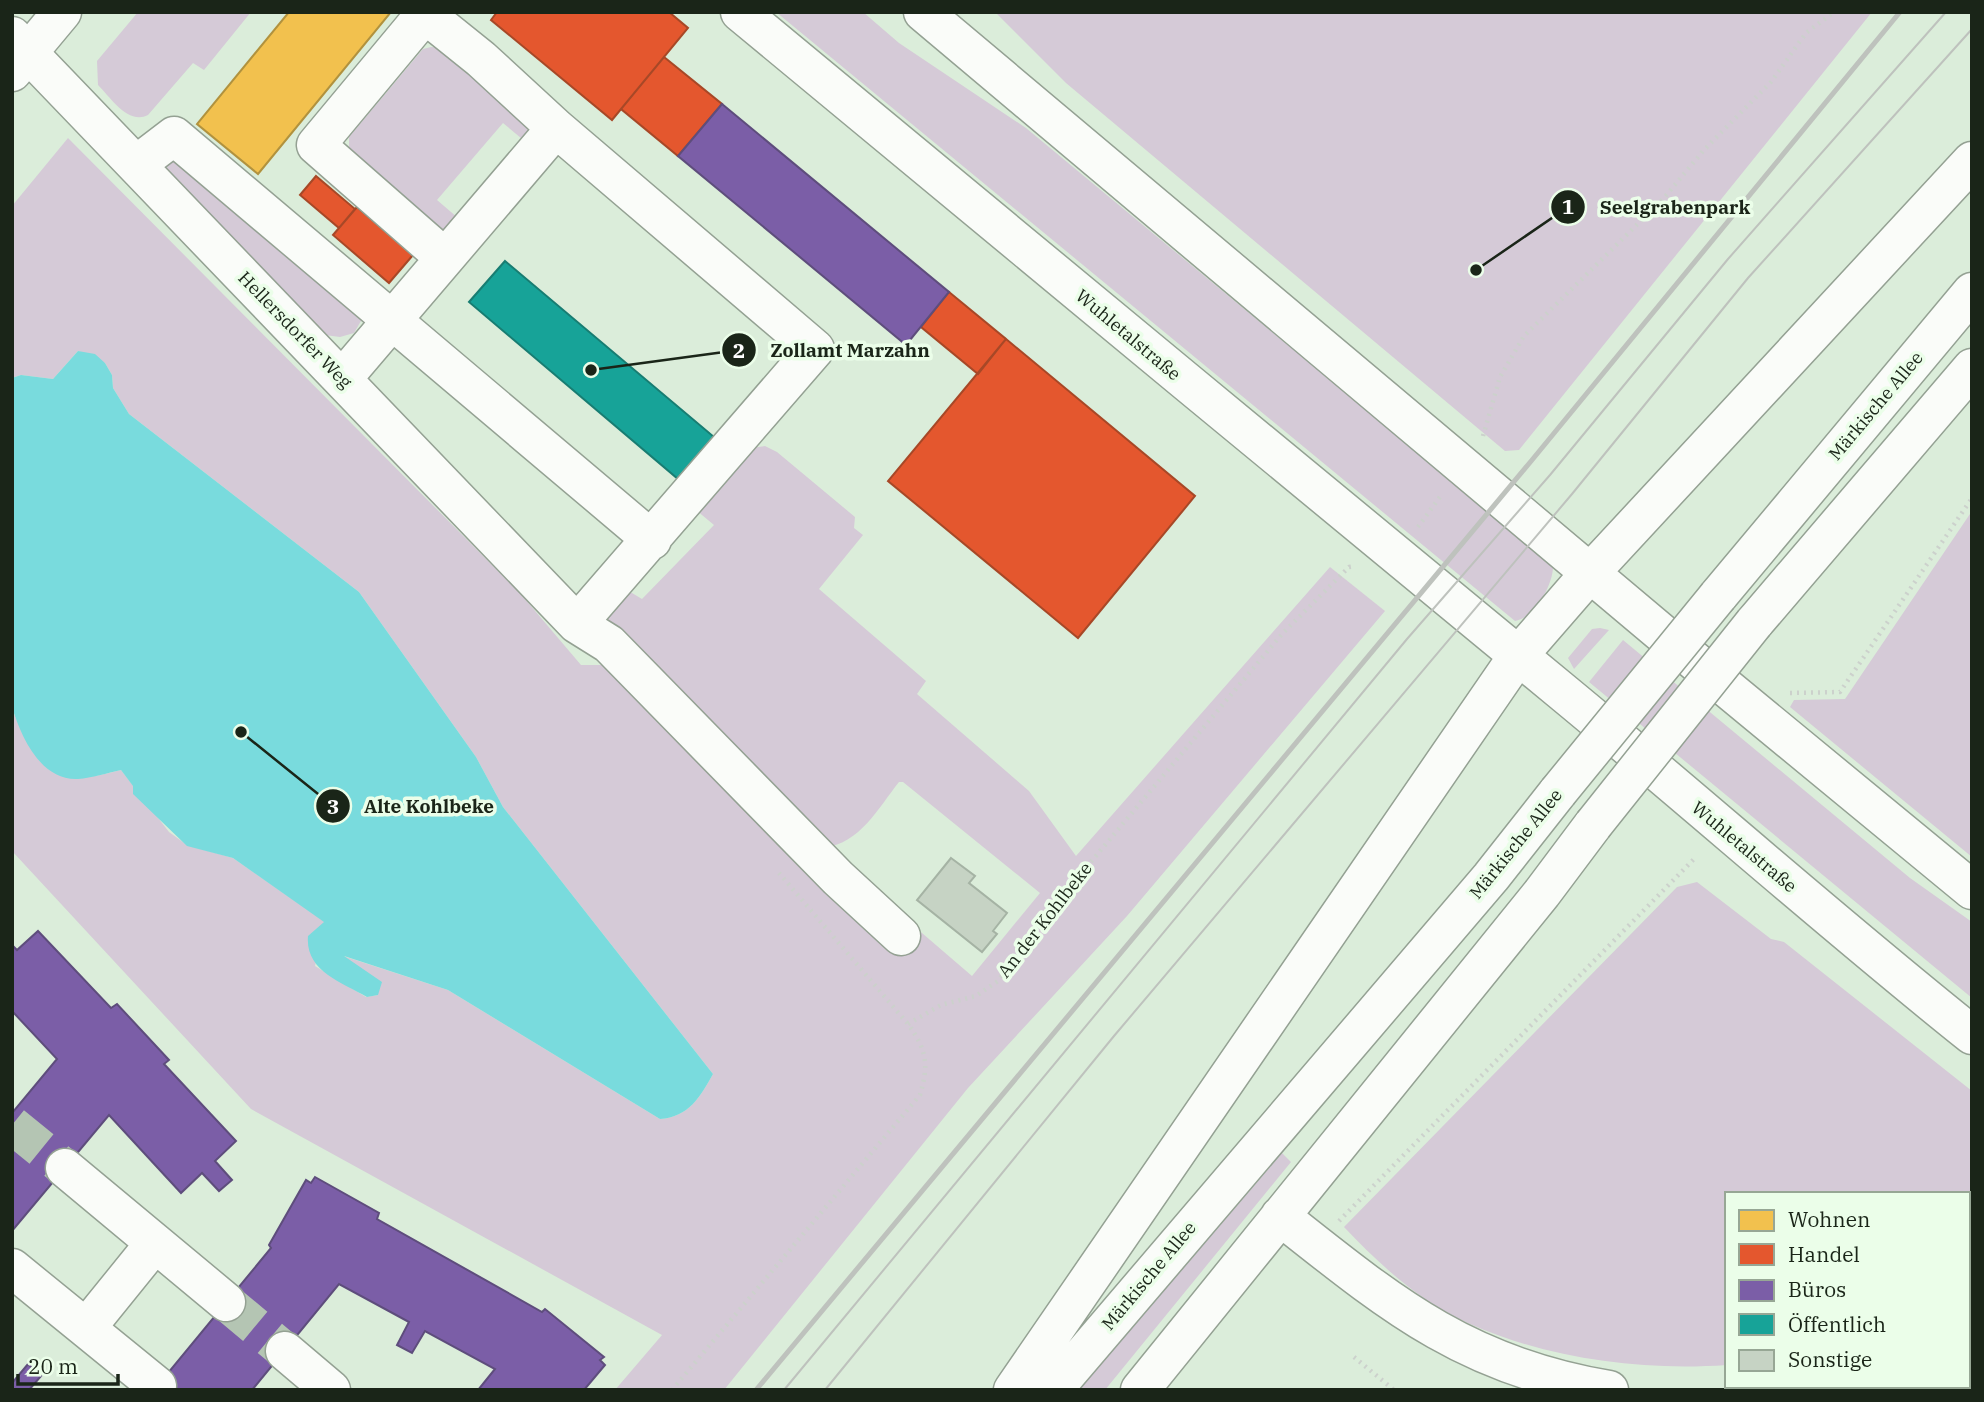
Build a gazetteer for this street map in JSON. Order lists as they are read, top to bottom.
{
  "streets": {
    "main road": ["Hellersdorfer Weg", "Wuhletalstraße", "Märkische Allee"],
    "path": ["An der Kohlbeke"]
  },
  "crossings": [
    ["Wuhletalstraße", "An der Kohlbeke"]
  ],
  "places": ["Seelgrabenpark", "Zollamt Marzahn", "Alte Kohlbeke"],
  "legend": [
    "Wohnen",
    "Handel",
    "Büros",
    "Öffentlich",
    "Sonstige"
  ],
  "scale_bar": "20 m"
}
